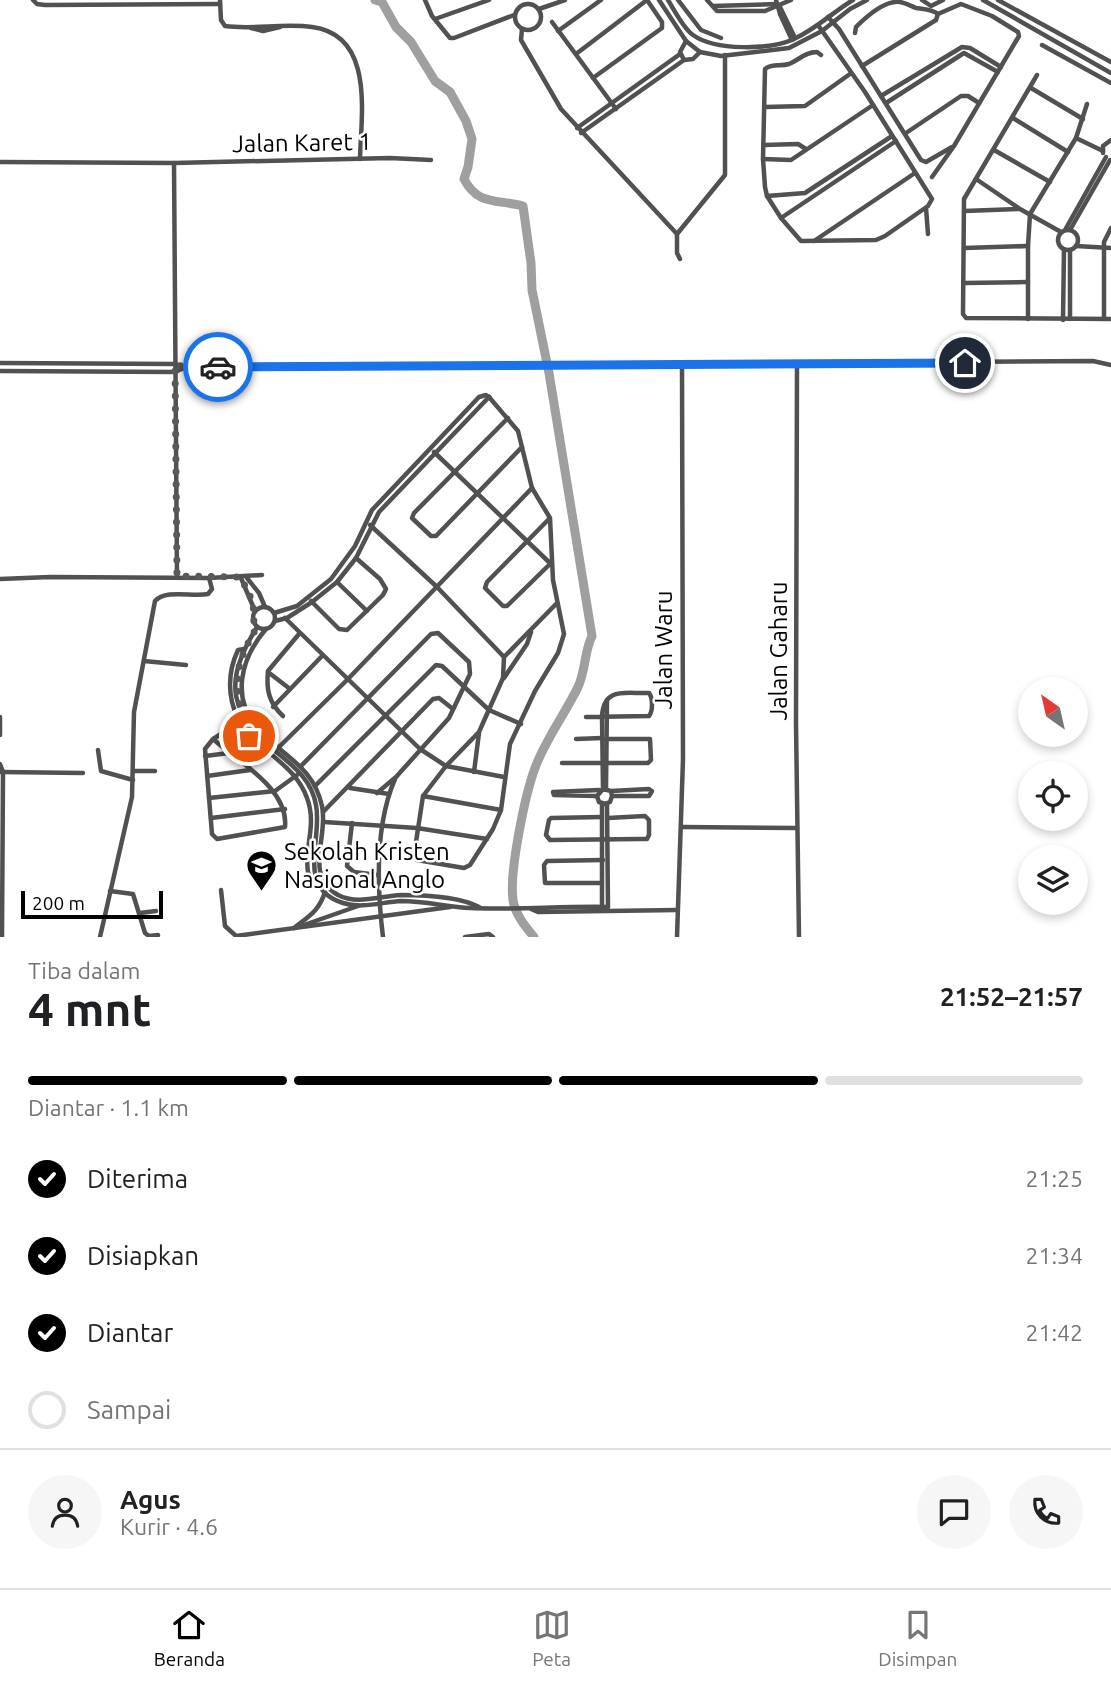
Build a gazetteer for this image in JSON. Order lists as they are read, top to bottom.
{
  "streets": {
    "street": ["Jalan Karet 1", "Jalan Waru", "Jalan Gaharu"]
  },
  "places": {
    "school or university": ["Sekolah Kristen Nasional Anglo"]
  },
  "scale_bar": "200 m",
  "north": "top left",
  "page": {
    "scale": "200 m",
    "heading": ["4 mnt", "Tiba dalam", "21:52–21:57"],
    "panel": ["Agus", "Kurir · 4.6"],
    "bar": "Diantar · 1.1 km",
    "list": [
      ["Diterima", "21:25"],
      ["Disiapkan", "21:34"],
      ["Diantar", "21:42"],
      "Sampai"
    ],
    "tabs": ["Beranda", "Peta", "Disimpan"]
  }
}
